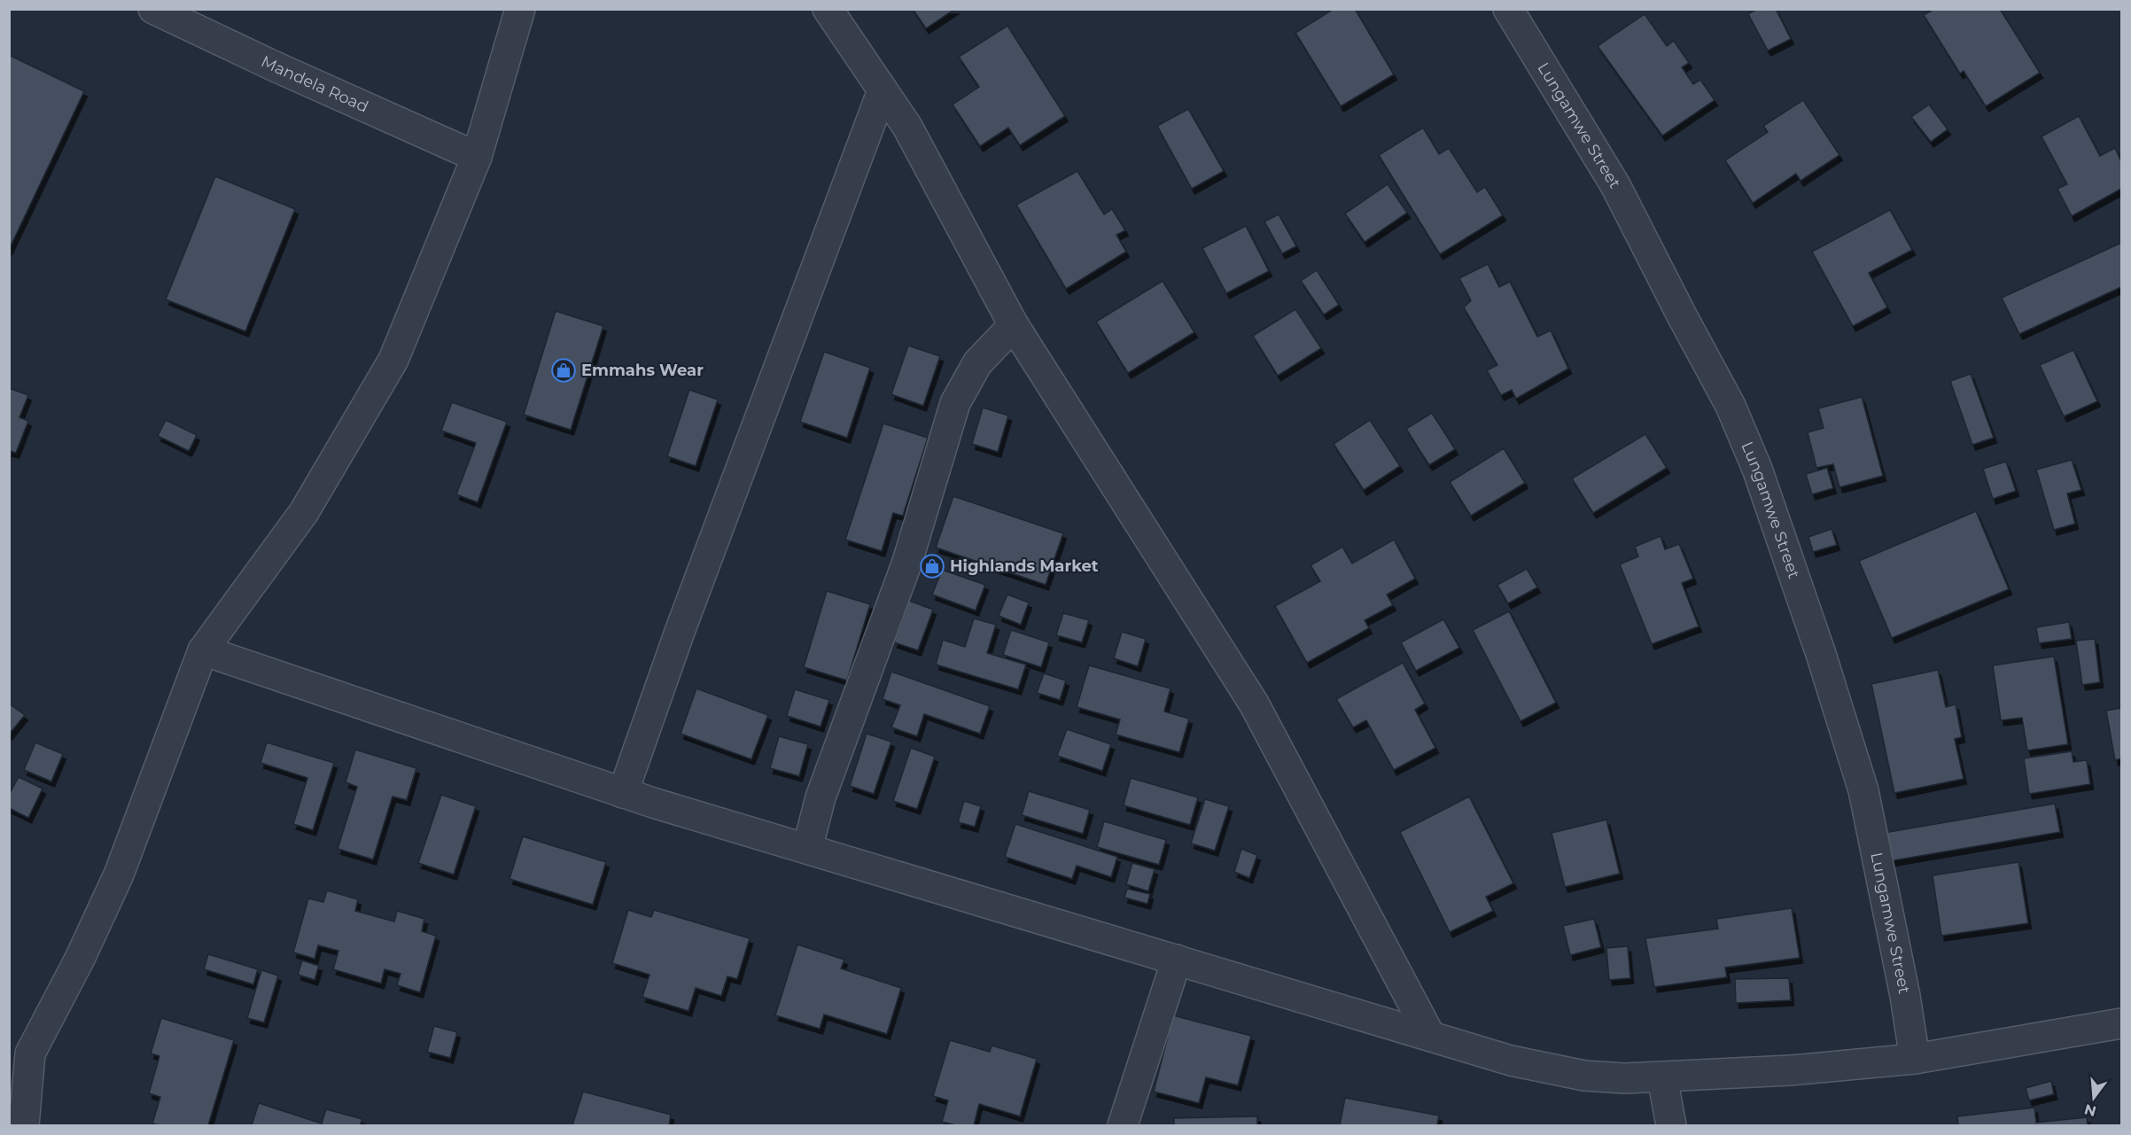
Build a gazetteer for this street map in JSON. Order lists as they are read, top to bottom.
{
  "streets": {
    "street": ["Mandela Road", "Lungamwe Street"]
  },
  "places": {
    "shop": ["Emmahs Wear", "Highlands Market"]
  },
  "north": "bottom"
}
